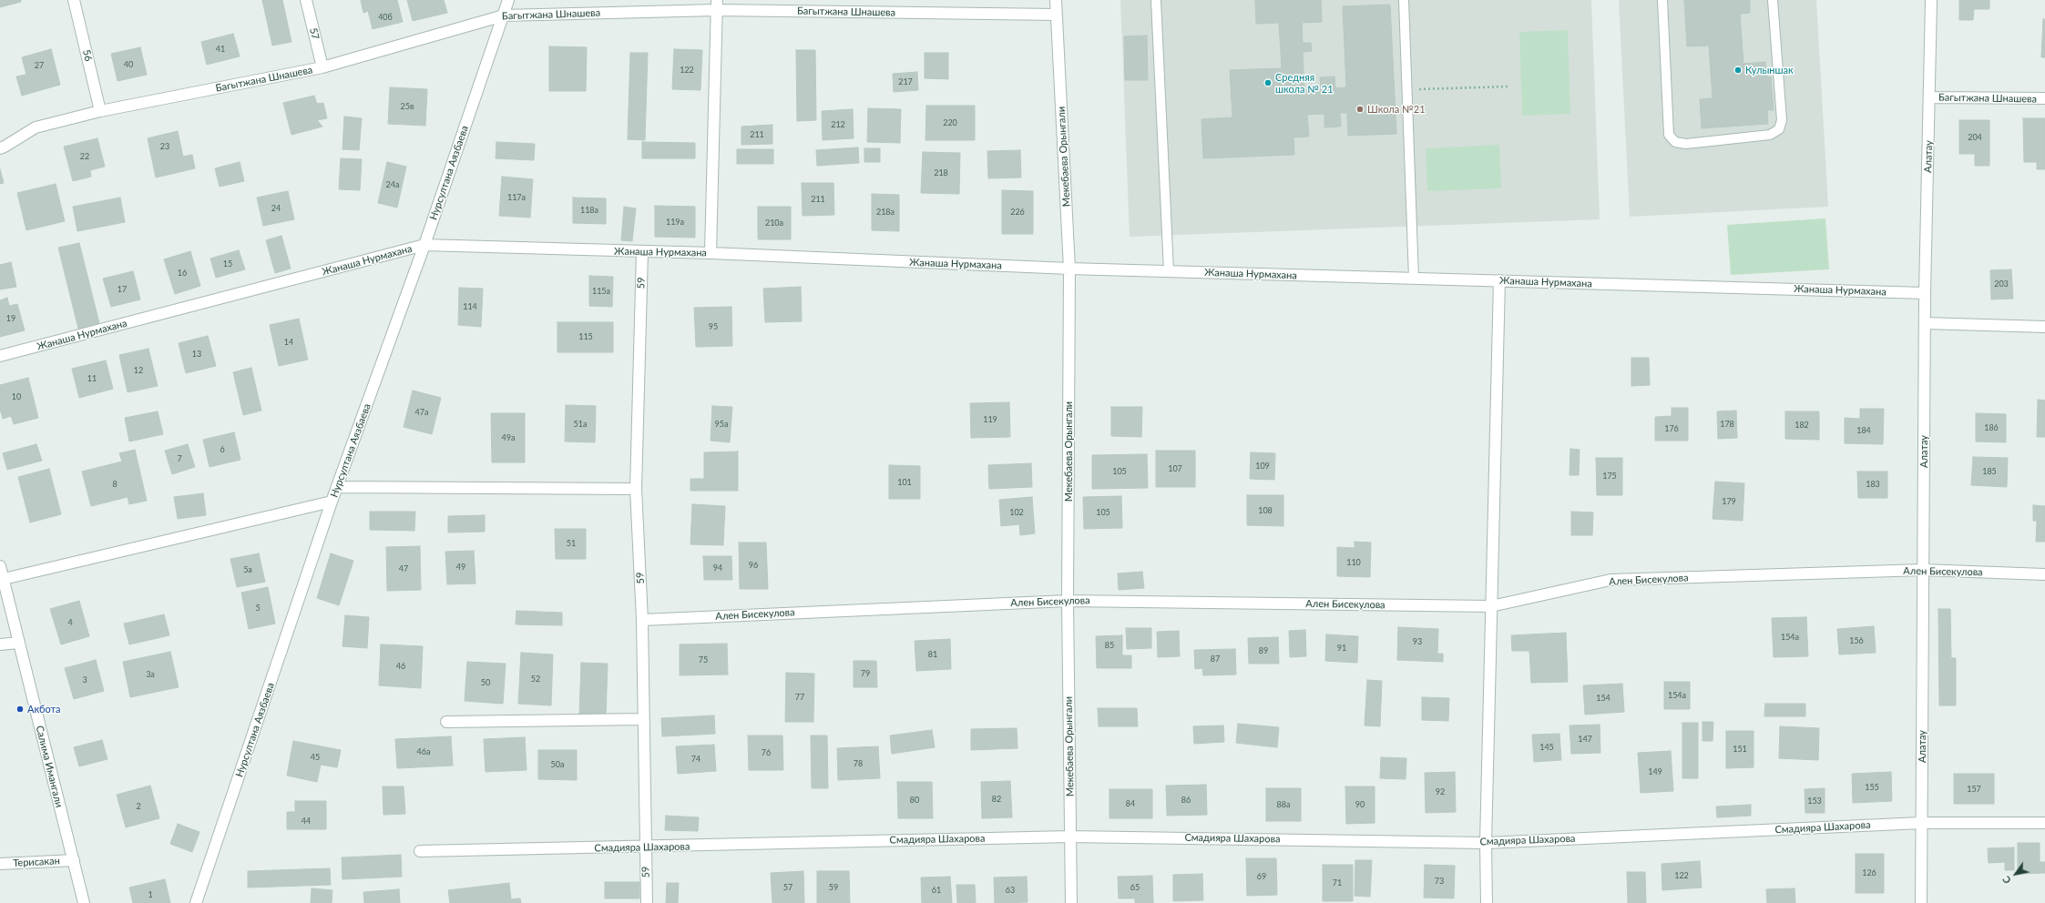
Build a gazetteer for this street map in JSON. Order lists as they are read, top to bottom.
{
  "streets": {
    "street": [
      "Багытжана Шнашева",
      "57",
      "56",
      "Мекебаева Орынгали",
      "Алатау",
      "Нурсултана Аязбаева",
      "Жанаша Нурмахана",
      "59",
      "Ален Бисекулова",
      "Салима Имангали",
      "Смадияра Шахарова",
      "Терисакан"
    ]
  },
  "crossings": [
    ["Багытжана Шнашева", "57"],
    ["Багытжана Шнашева", "56"],
    ["Багытжана Шнашева", "Мекебаева Орынгали"],
    ["Багытжана Шнашева", "Алатау"],
    ["Багытжана Шнашева", "Нурсултана Аязбаева"],
    ["Мекебаева Орынгали", "Жанаша Нурмахана"],
    ["Мекебаева Орынгали", "Ален Бисекулова"],
    ["Мекебаева Орынгали", "Смадияра Шахарова"],
    ["Алатау", "Жанаша Нурмахана"],
    ["Алатау", "Ален Бисекулова"],
    ["Алатау", "Смадияра Шахарова"],
    ["Нурсултана Аязбаева", "Жанаша Нурмахана"],
    ["Жанаша Нурмахана", "59"],
    ["59", "Ален Бисекулова"],
    ["59", "Смадияра Шахарова"],
    ["Салима Имангали", "Терисакан"]
  ],
  "places": [
    "Кулыншак",
    "Средняя школа № 21",
    "Школа №21",
    "Акбота"
  ],
  "house_numbers": [
    "40б",
    "41",
    "40",
    "27",
    "122",
    "217",
    "25в",
    "220",
    "212",
    "211",
    "204",
    "23",
    "22",
    "218",
    "24а",
    "117а",
    "211",
    "24",
    "118а",
    "218а",
    "226",
    "119а",
    "210а",
    "15",
    "16",
    "203",
    "17",
    "115а",
    "114",
    "19",
    "95",
    "115",
    "14",
    "13",
    "12",
    "11",
    "10",
    "47а",
    "119",
    "51а",
    "95а",
    "178",
    "182",
    "186",
    "176",
    "184",
    "49а",
    "6",
    "7",
    "109",
    "107",
    "105",
    "185",
    "175",
    "101",
    "8",
    "183",
    "179",
    "108",
    "102",
    "105",
    "51",
    "110",
    "96",
    "49",
    "94",
    "47",
    "5а",
    "5",
    "4",
    "154а",
    "156",
    "93",
    "85",
    "91",
    "89",
    "81",
    "87",
    "75",
    "46",
    "79",
    "3а",
    "52",
    "3",
    "50",
    "154а",
    "77",
    "154",
    "147",
    "145",
    "151",
    "46а",
    "76",
    "45",
    "74",
    "78",
    "50а",
    "149",
    "155",
    "157",
    "92",
    "82",
    "80",
    "86",
    "153",
    "84",
    "88а",
    "90",
    "2",
    "44",
    "126",
    "122",
    "69",
    "73",
    "71",
    "57",
    "59",
    "65",
    "61",
    "63",
    "1"
  ],
  "north": "bottom left"
}
